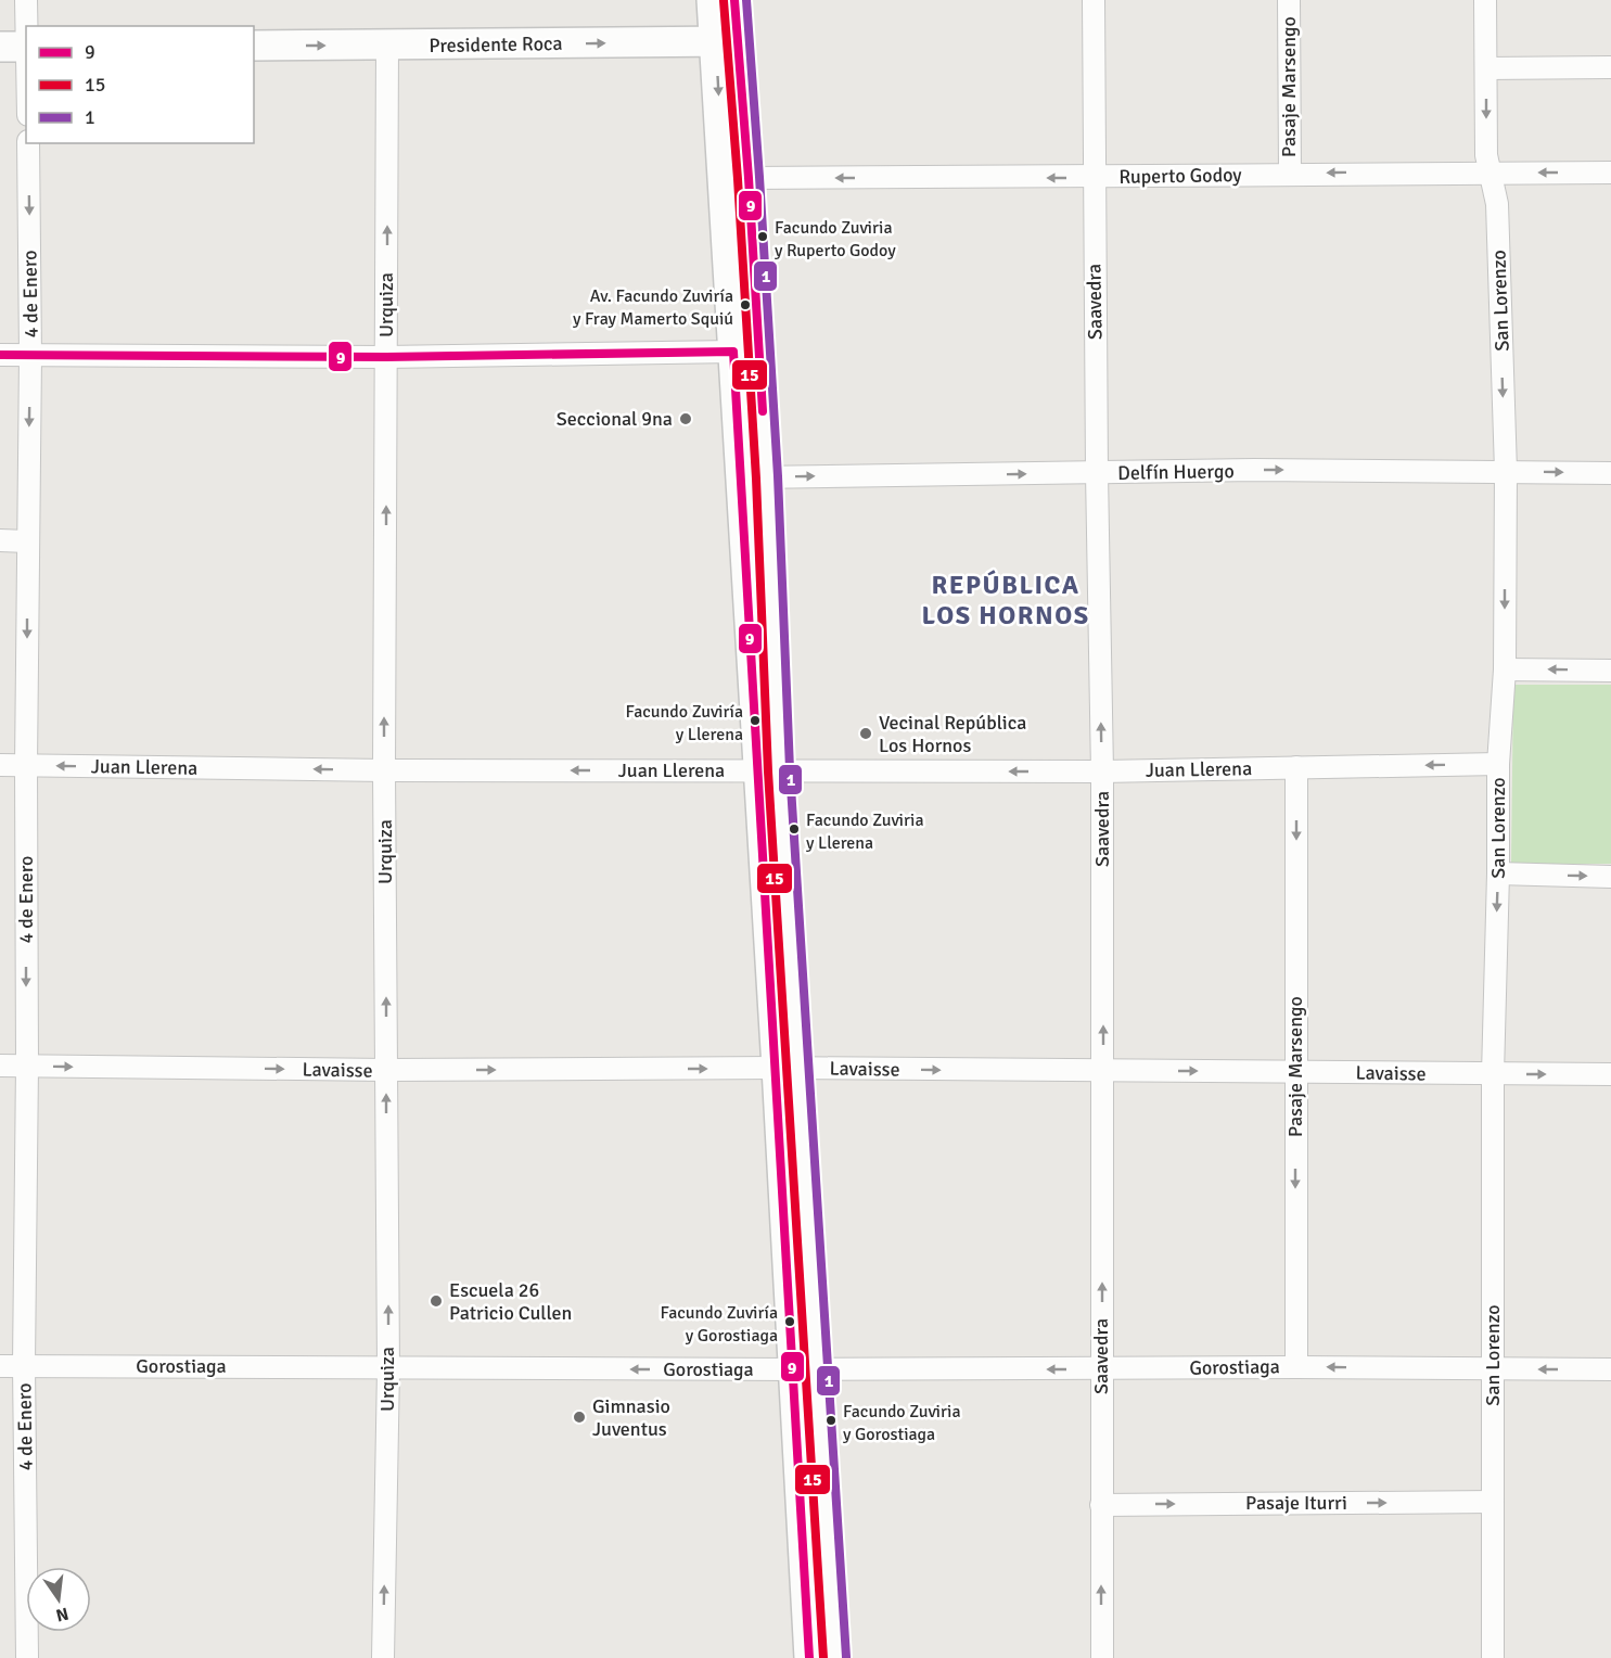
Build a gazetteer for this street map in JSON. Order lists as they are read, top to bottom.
{
  "streets": {
    "main road": ["Presidente Roca"],
    "street": [
      "Pasaje Marsengo",
      "Ruperto Godoy",
      "4 de Enero",
      "San Lorenzo",
      "Saavedra",
      "Urquiza",
      "Delfín Huergo",
      "Juan Llerena",
      "Lavaisse",
      "Gorostiaga",
      "Pasaje Iturri"
    ]
  },
  "crossings": [
    ["Presidente Roca", "Urquiza"],
    ["Pasaje Marsengo", "Ruperto Godoy"],
    ["Pasaje Marsengo", "Juan Llerena"],
    ["Pasaje Marsengo", "Lavaisse"],
    ["Pasaje Marsengo", "Gorostiaga"],
    ["Ruperto Godoy", "San Lorenzo"],
    ["Ruperto Godoy", "Saavedra"],
    ["4 de Enero", "Juan Llerena"],
    ["4 de Enero", "Lavaisse"],
    ["4 de Enero", "Gorostiaga"],
    ["San Lorenzo", "Delfín Huergo"],
    ["San Lorenzo", "Juan Llerena"],
    ["San Lorenzo", "Lavaisse"],
    ["San Lorenzo", "Gorostiaga"],
    ["San Lorenzo", "Pasaje Iturri"],
    ["Saavedra", "Delfín Huergo"],
    ["Saavedra", "Juan Llerena"],
    ["Saavedra", "Lavaisse"],
    ["Saavedra", "Gorostiaga"],
    ["Saavedra", "Pasaje Iturri"],
    ["Urquiza", "Juan Llerena"],
    ["Urquiza", "Lavaisse"],
    ["Urquiza", "Gorostiaga"]
  ],
  "one_way": [
    "Presidente Roca",
    "Pasaje Marsengo",
    "Ruperto Godoy",
    "4 de Enero",
    "San Lorenzo",
    "Saavedra",
    "Urquiza",
    "Delfín Huergo",
    "Juan Llerena",
    "Lavaisse",
    "Gorostiaga",
    "Pasaje Iturri"
  ],
  "districts": ["REPÚBLICA LOS HORNOS"],
  "places": [
    "Facundo Zuviria y Ruperto Godoy",
    "Av. Facundo Zuviría y Fray Mamerto Squiú",
    "Seccional 9na",
    "Facundo Zuviría y Llerena",
    "Vecinal República Los Hornos",
    "Facundo Zuviria y Llerena",
    "Escuela 26 Patricio Cullen",
    "Facundo Zuviría y Gorostiaga",
    "Gimnasio Juventus",
    "Facundo Zuviria y Gorostiaga"
  ],
  "lines": ["transit line 9", "transit line 1", "transit line 15"],
  "legend": ["9", "15", "1"],
  "north": "bottom"
}
